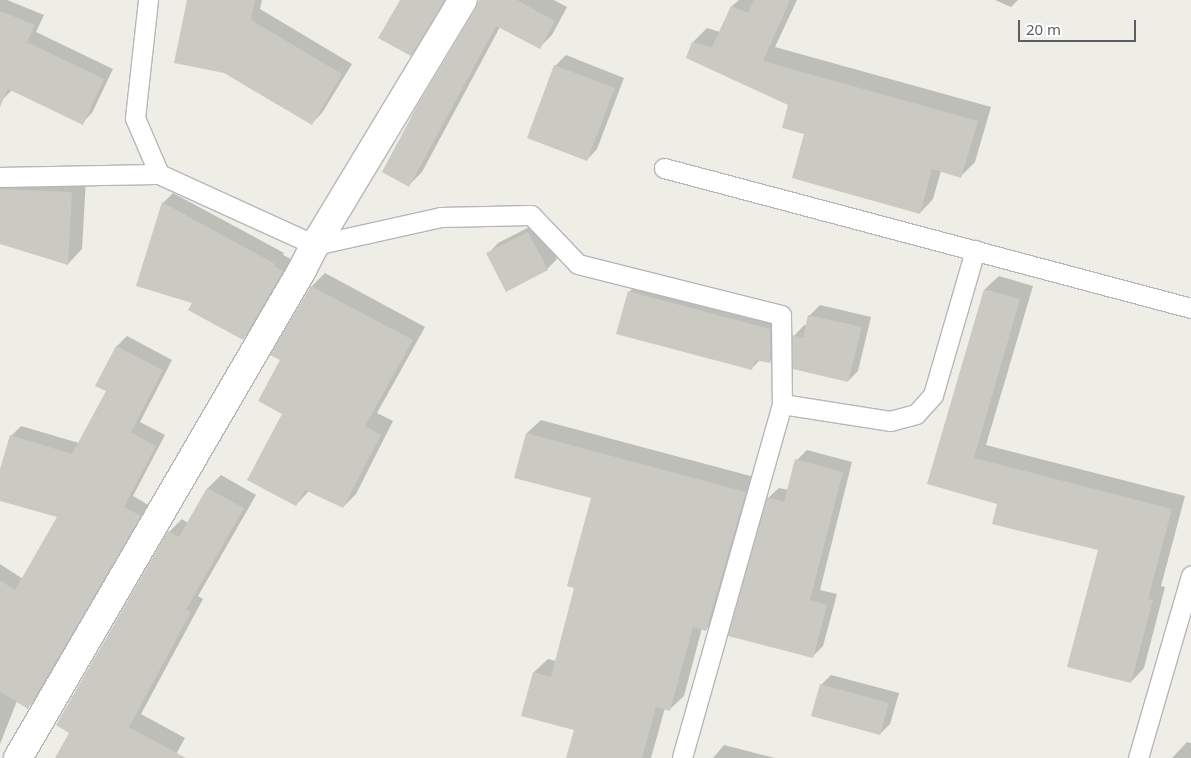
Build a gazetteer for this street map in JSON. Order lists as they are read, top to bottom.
{
  "scale_bar": "20 m"
}
